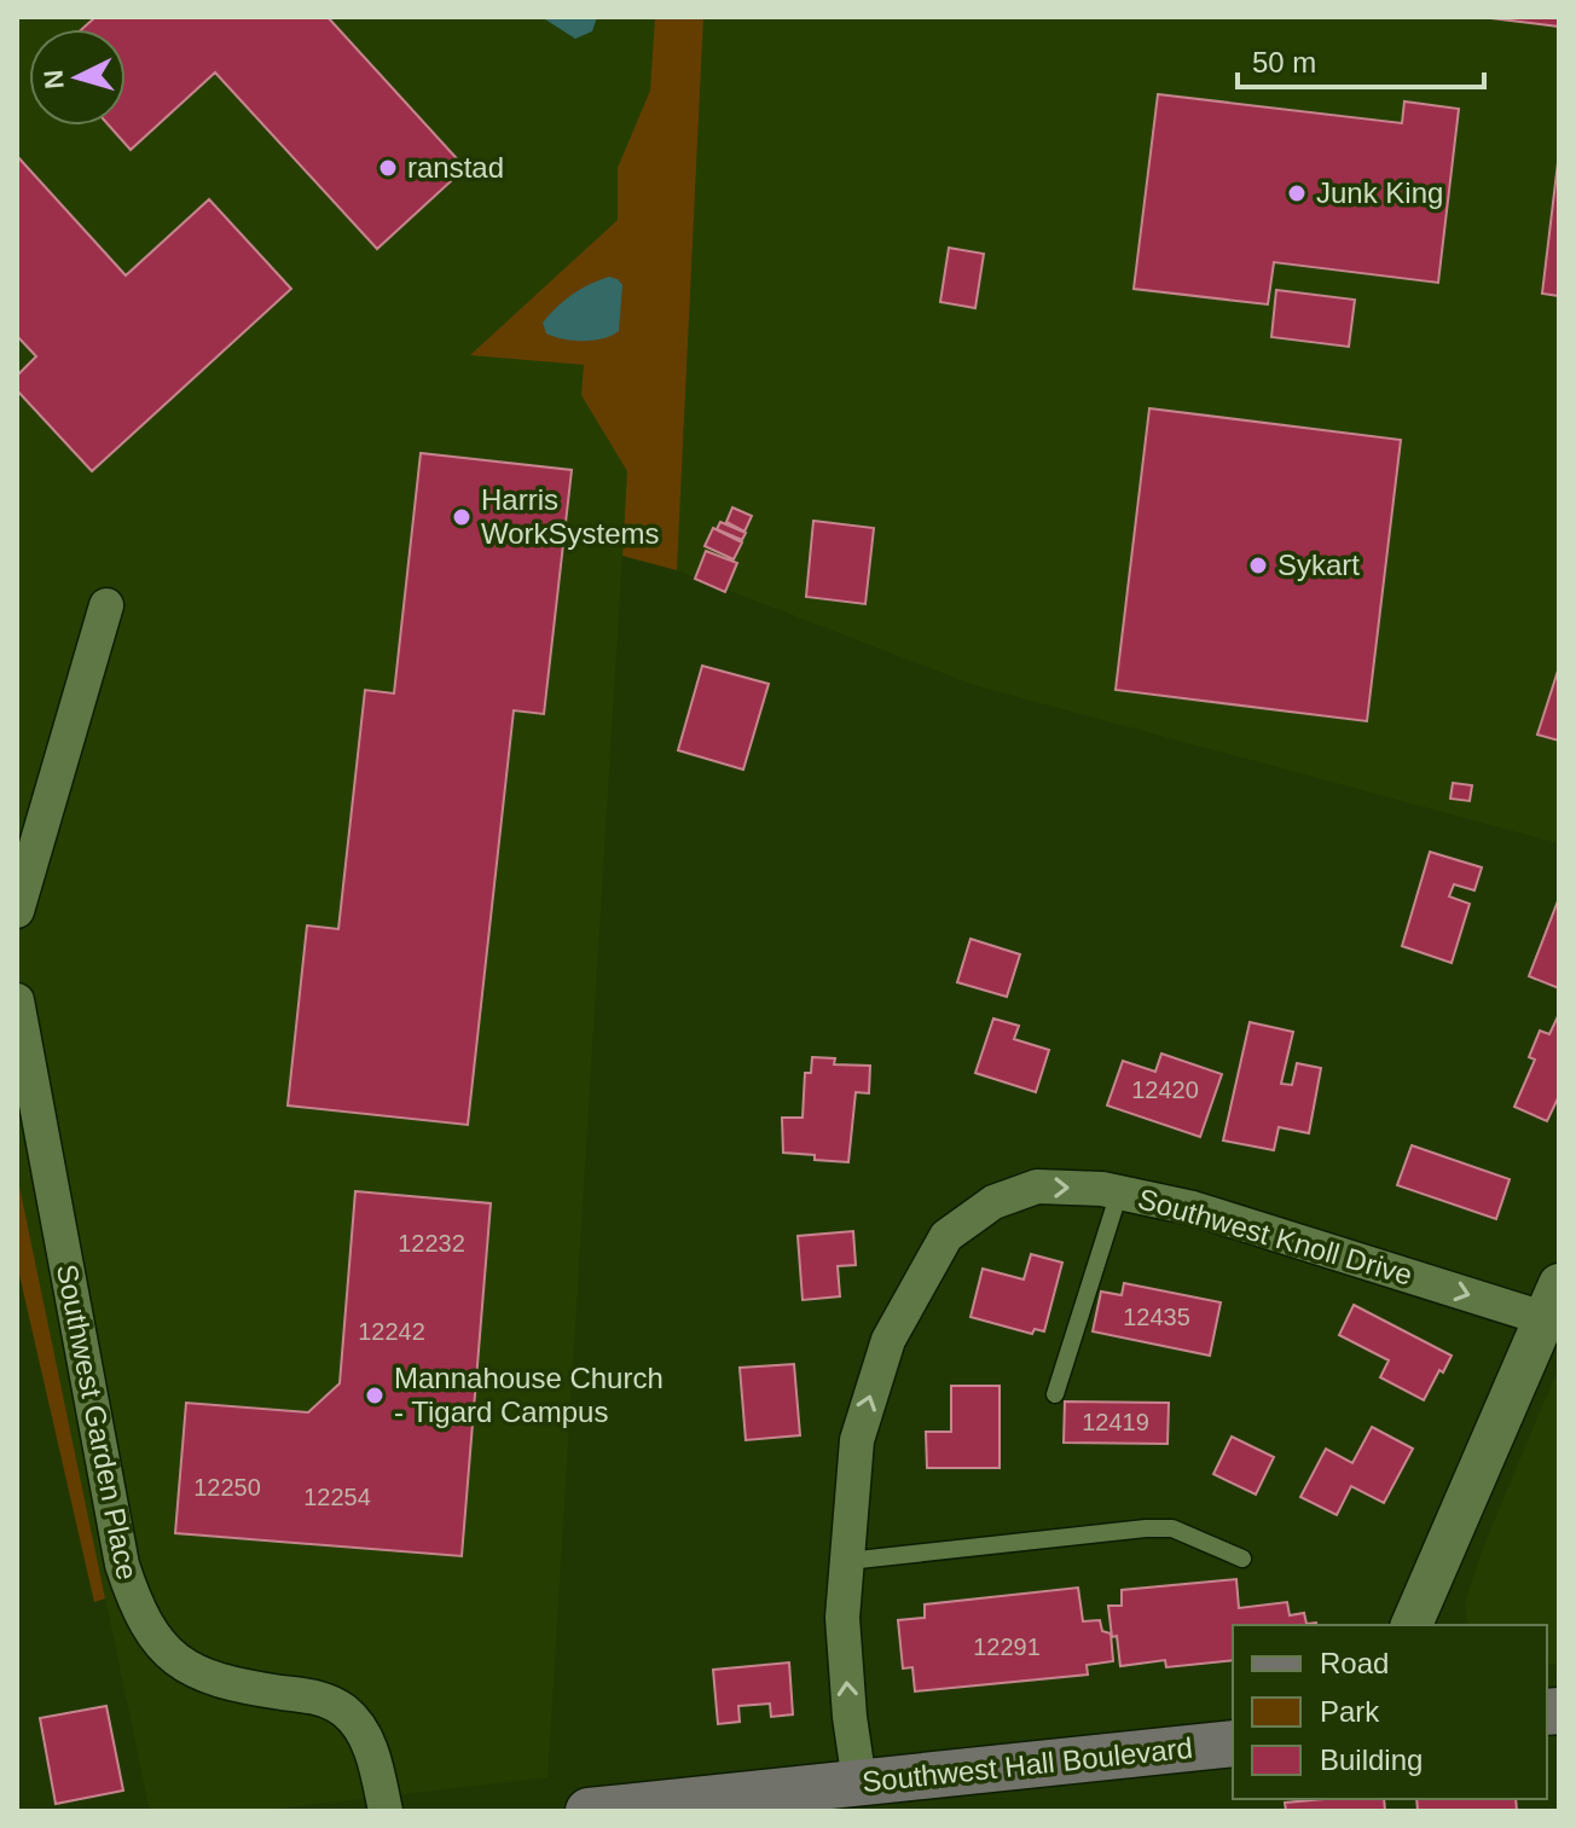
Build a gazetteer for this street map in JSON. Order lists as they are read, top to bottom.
{
  "streets": {
    "main road": ["Southwest Hall Boulevard"],
    "street": ["Southwest Knoll Drive", "Southwest Garden Place"]
  },
  "crossings": [
    ["Southwest Knoll Drive", "Southwest Hall Boulevard"]
  ],
  "places": [
    "ranstad",
    "Junk King",
    "Harris WorkSystems",
    "Sykart",
    "Mannahouse Church - Tigard Campus"
  ],
  "house_numbers": [
    "12420",
    "12232",
    "12435",
    "12242",
    "12419",
    "12250",
    "12254",
    "12291"
  ],
  "legend": ["Road", "Park", "Building"],
  "scale_bar": "50 m",
  "north": "left"
}
